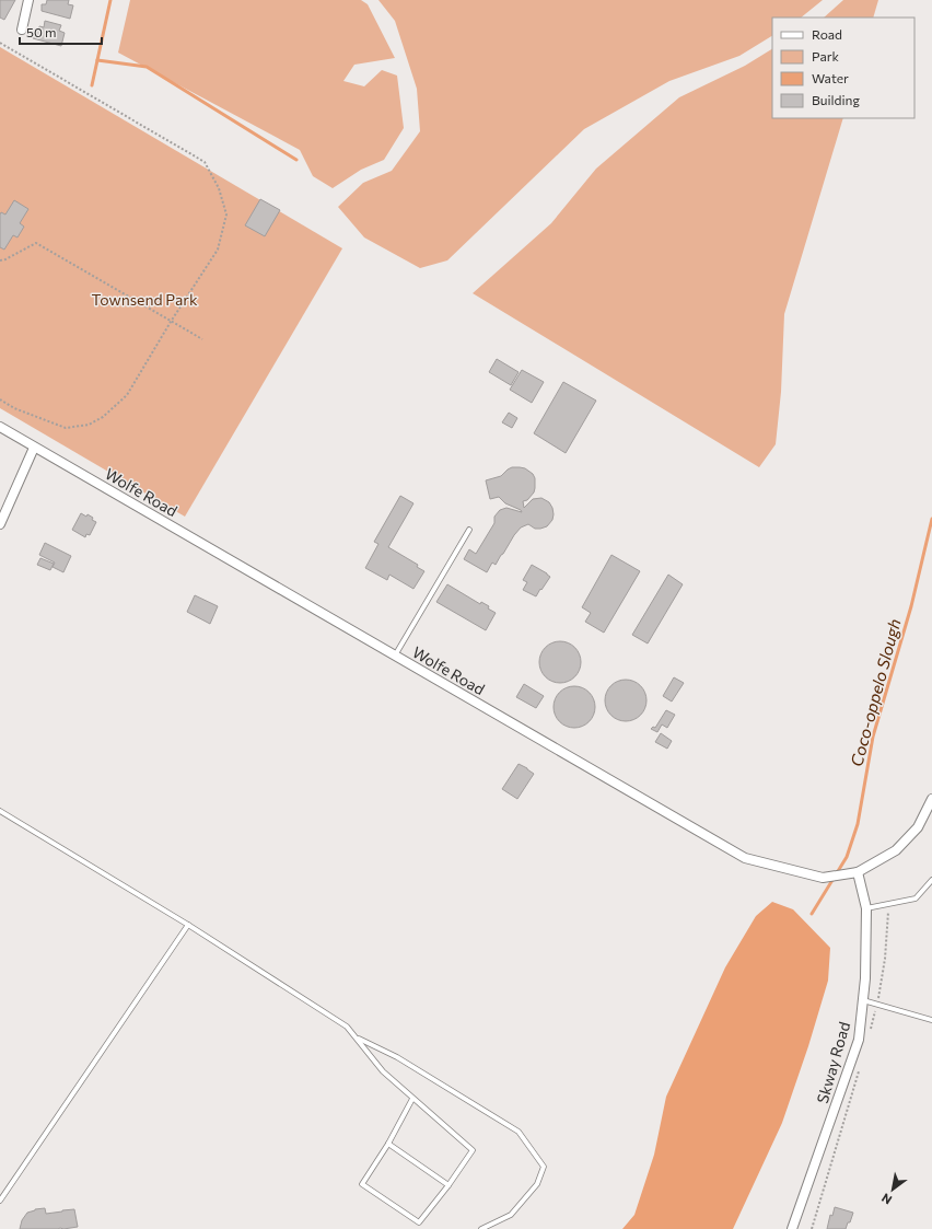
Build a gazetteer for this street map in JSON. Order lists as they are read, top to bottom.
{
  "streets": {
    "street": ["Wolfe Road", "Skway Road"]
  },
  "crossings": [
    ["Wolfe Road", "Skway Road"]
  ],
  "water": ["Coco-oppelo Slough"],
  "parks": ["Townsend Park"],
  "legend": [
    "Road",
    "Park",
    "Water",
    "Building"
  ],
  "scale_bar": "50 m",
  "north": "bottom left"
}
